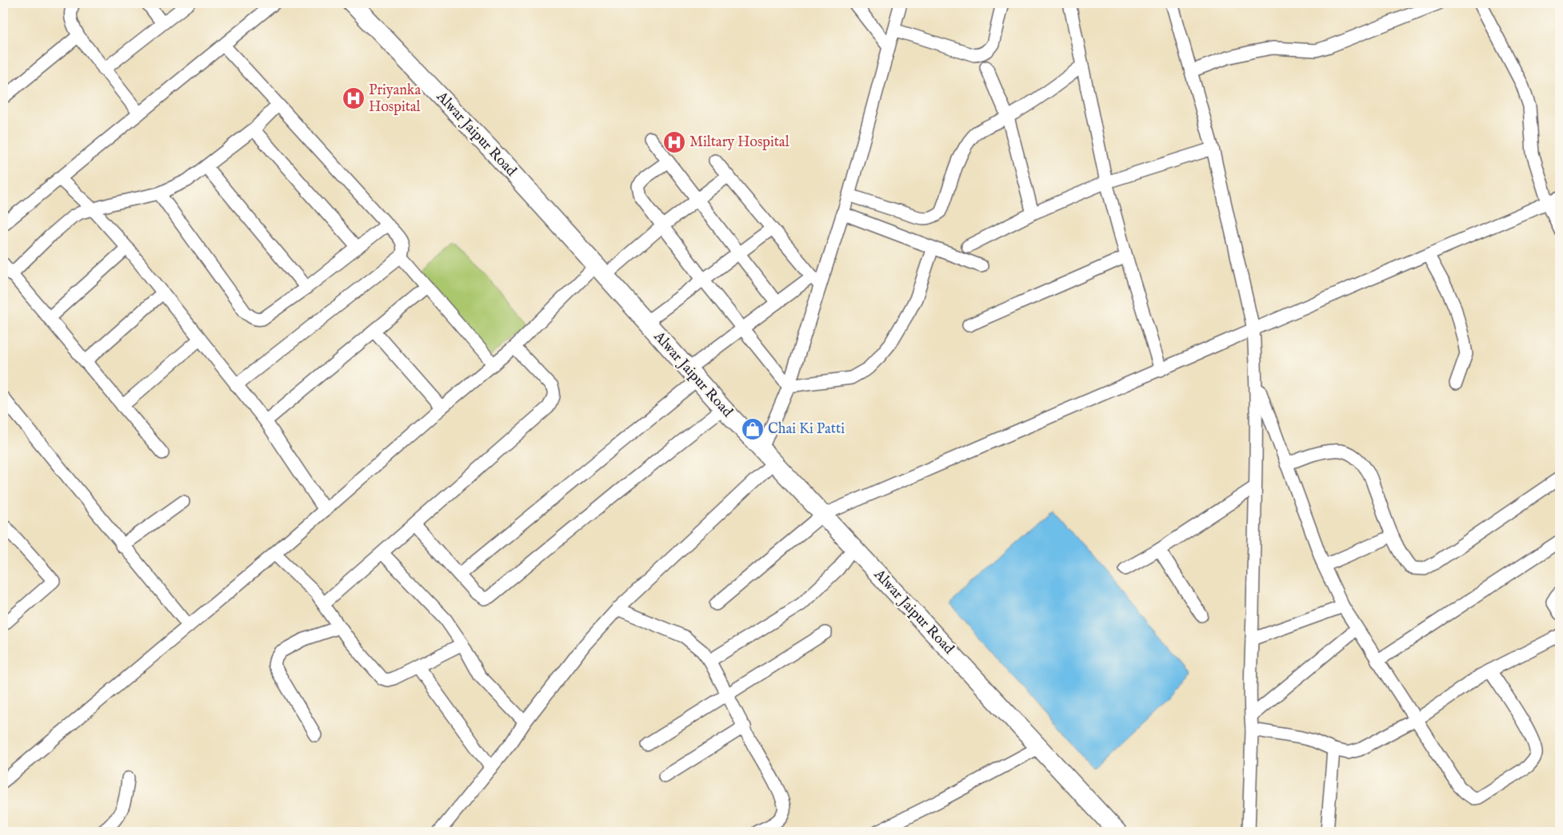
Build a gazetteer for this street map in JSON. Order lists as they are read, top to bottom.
{
  "streets": {
    "main road": ["Alwar Jaipur Road"]
  },
  "places": {
    "hospital": ["Priyanka Hospital", "Miltary Hospital"],
    "shop": ["Chai Ki Patti"]
  }
}
